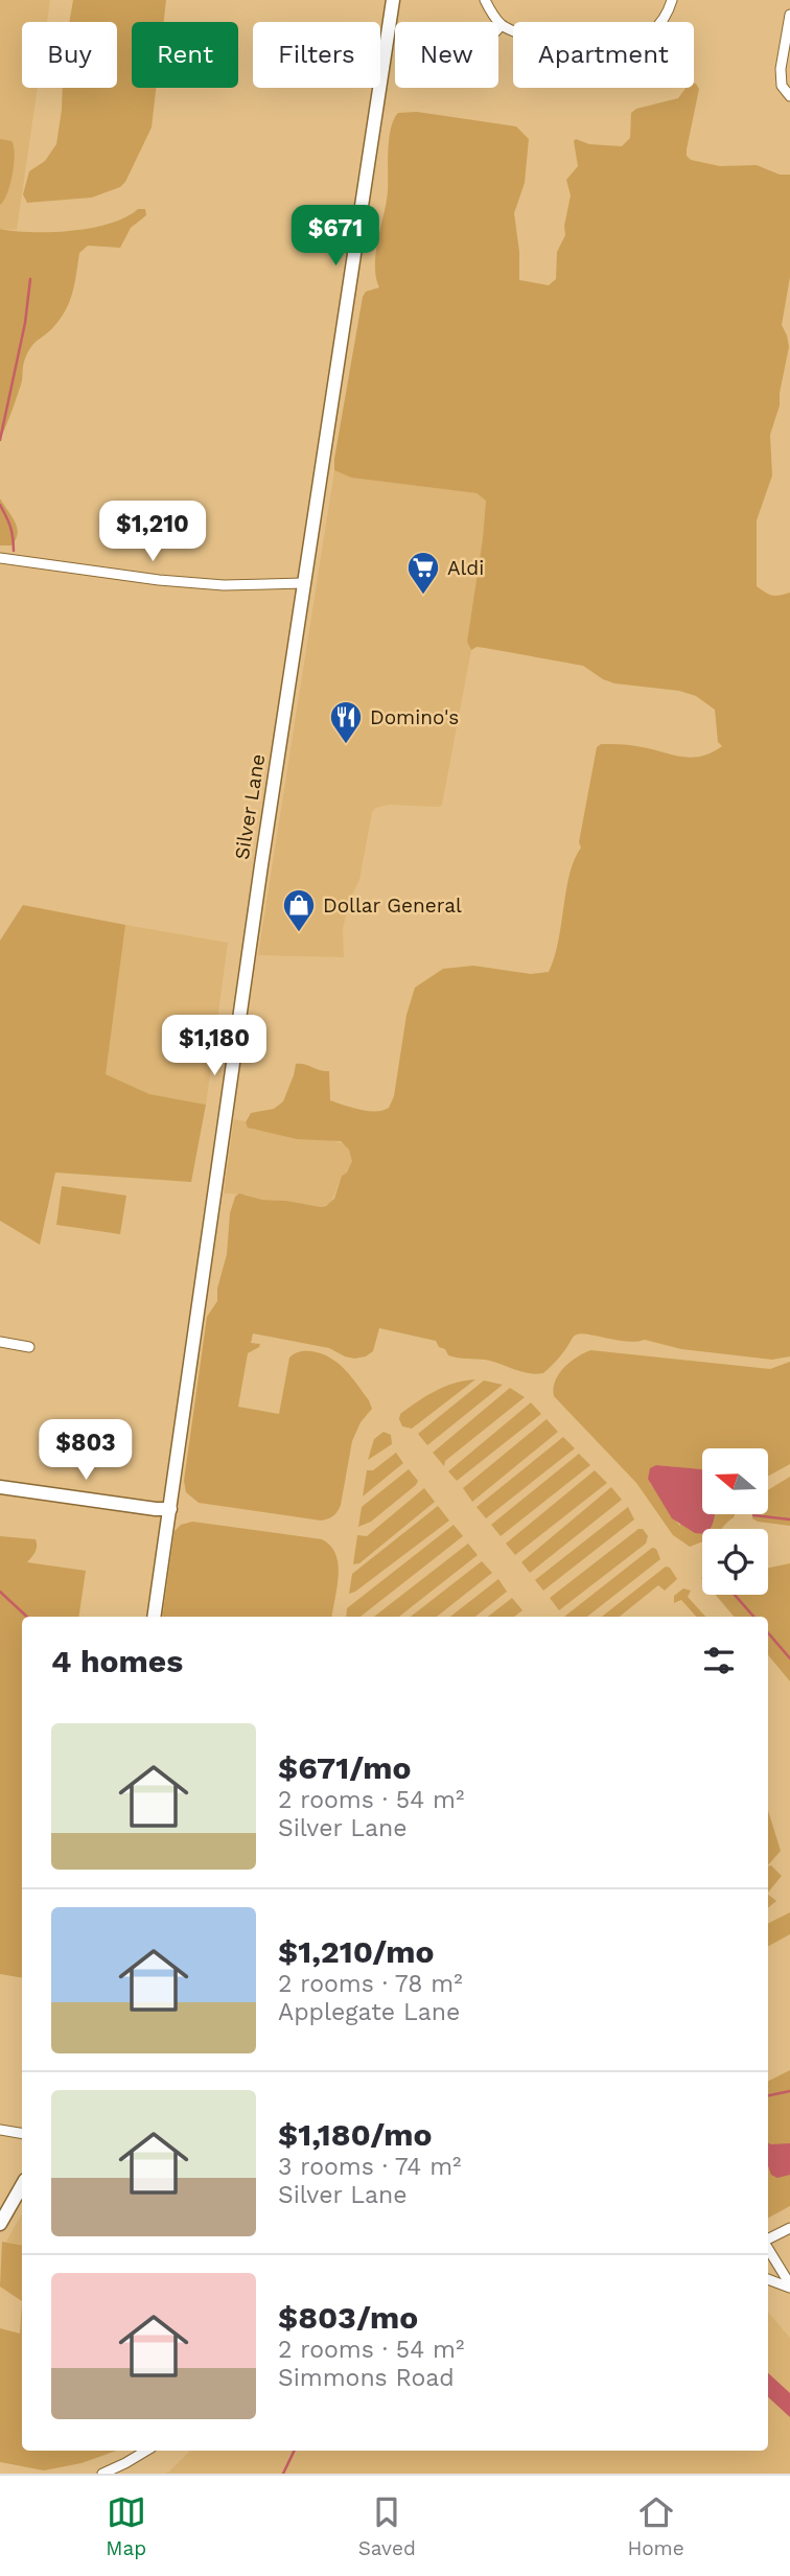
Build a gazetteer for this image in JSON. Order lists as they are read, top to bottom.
{
  "streets": {
    "main road": ["Silver Lane"]
  },
  "places": {
    "supermarket": ["Aldi"],
    "restaurant": ["Domino's"],
    "shop": ["Dollar General"]
  },
  "north": "left",
  "page": {
    "chip": [
      "Buy",
      "Rent",
      "Filters",
      "New",
      "Apartment"
    ],
    "price": [
      "$671",
      "$1,210",
      "$1,180",
      "$803"
    ],
    "heading": "4 homes",
    "list": [
      {
        "name": "$671/mo",
        "note": "2 rooms · 54 m² · Silver Lane"
      },
      {
        "name": "$1,210/mo",
        "note": "2 rooms · 78 m² · Applegate Lane"
      },
      {
        "name": "$1,180/mo",
        "note": "3 rooms · 74 m² · Silver Lane"
      },
      {
        "name": "$803/mo",
        "note": "2 rooms · 54 m² · Simmons Road"
      }
    ],
    "tabs": ["Map", "Saved", "Home"]
  }
}
